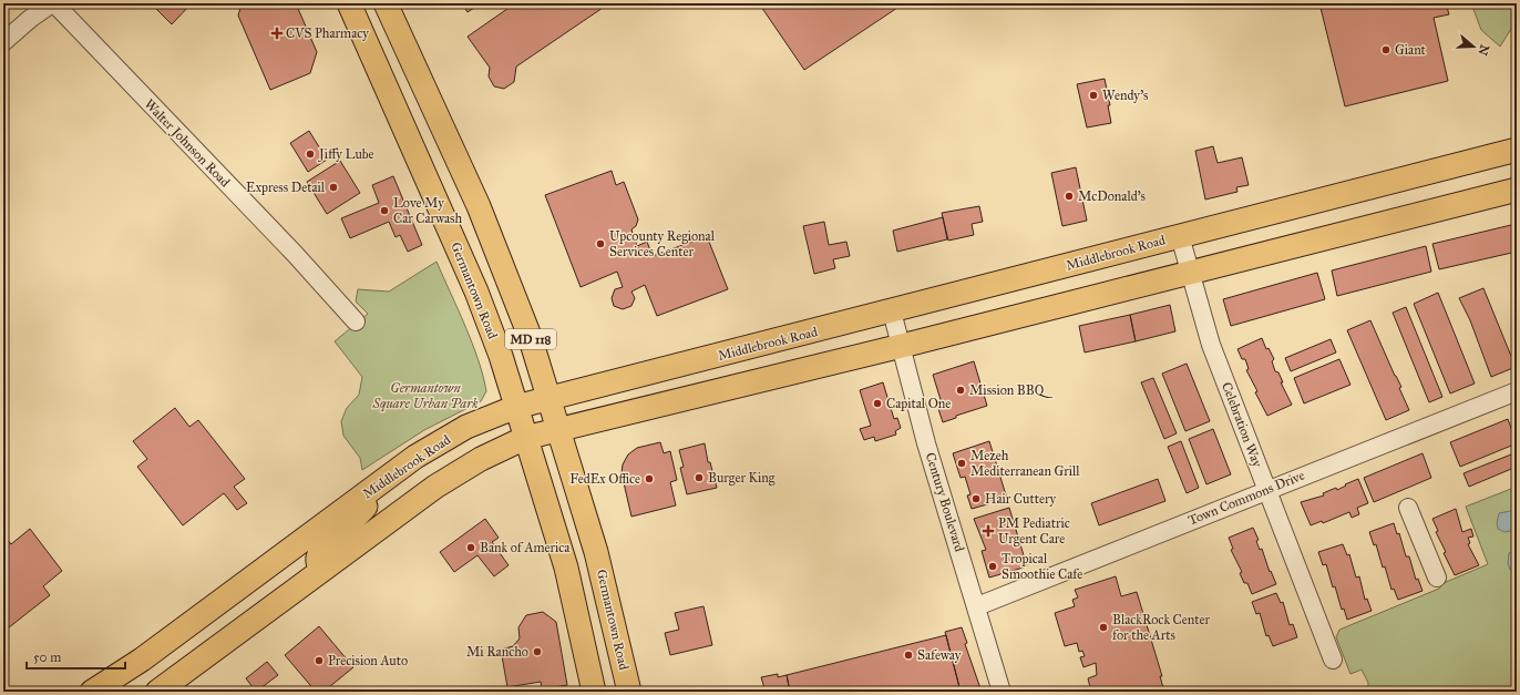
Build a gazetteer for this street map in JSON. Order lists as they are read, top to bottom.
{
  "streets": {
    "main road": ["Middlebrook Road", "Germantown Road", "MD 118"],
    "street": [
      "Walter Johnson Road",
      "Celebration Way",
      "Town Commons Drive",
      "Century Boulevard"
    ]
  },
  "crossings": [
    ["Middlebrook Road", "Germantown Road"],
    ["Middlebrook Road", "Celebration Way"],
    ["Middlebrook Road", "Century Boulevard"],
    ["Celebration Way", "Town Commons Drive"],
    ["Town Commons Drive", "Century Boulevard"]
  ],
  "parks": ["Germantown Square Urban Park"],
  "places": {
    "health": ["CVS Pharmacy", "PM Pediatric Urgent Care"],
    "other": [
      "Giant",
      "Wendy's",
      "Jiffy Lube",
      "Express Detail",
      "McDonald's",
      "Love My Car Carwash",
      "Upcounty Regional Services Center",
      "Mission BBQ",
      "Capital One",
      "Mezeh Mediterranean Grill",
      "Burger King",
      "FedEx Office",
      "Hair Cuttery",
      "Bank of America",
      "Tropical Smoothie Cafe",
      "BlackRock Center for the Arts",
      "Mi Rancho",
      "Safeway",
      "Precision Auto"
    ]
  },
  "scale_bar": "50 m",
  "north": "right"
}
